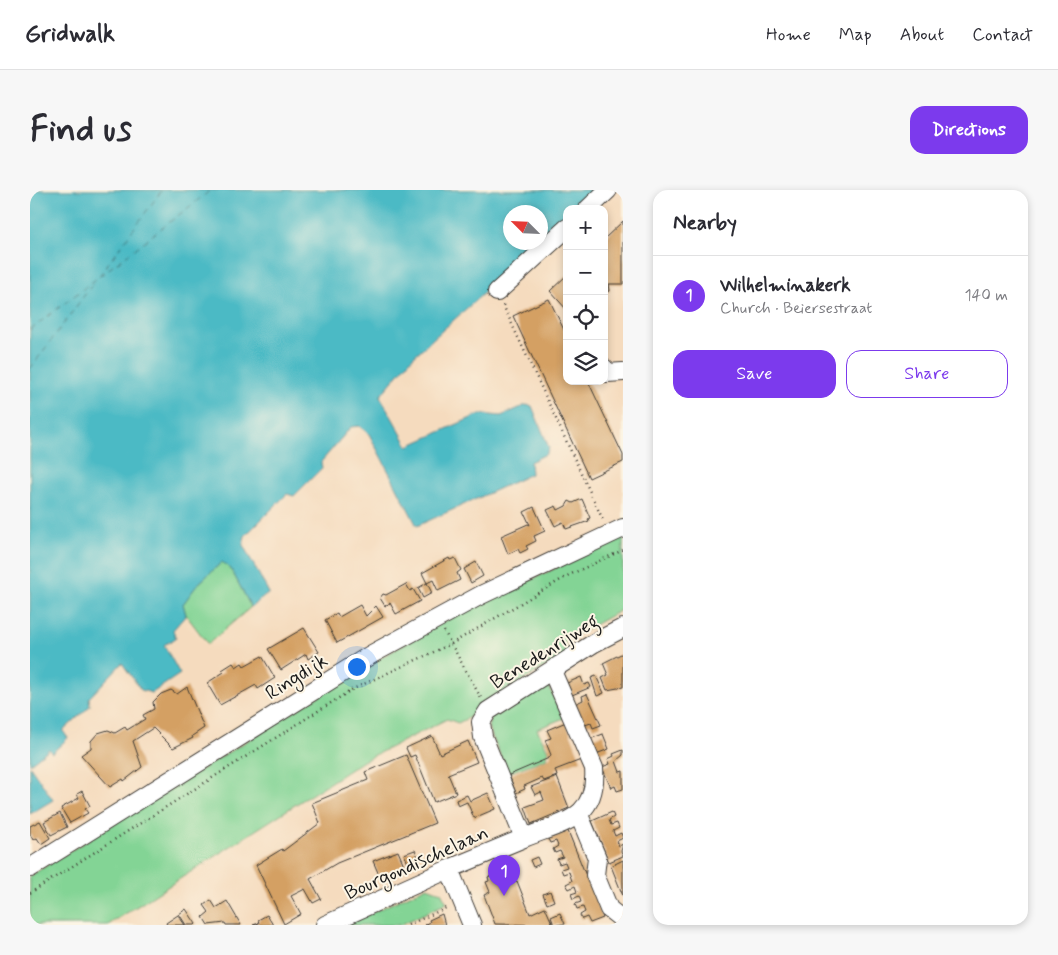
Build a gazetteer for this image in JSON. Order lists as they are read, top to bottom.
{
  "streets": {
    "street": ["Benedenrijweg", "Ringdijk", "Bourgondischelaan"]
  },
  "north": "top left",
  "page": {
    "header": "Gridwalk",
    "nav": [
      "Home",
      "Map",
      "About",
      "Contact"
    ],
    "buttons": [
      "Directions",
      ["Save", "Share"]
    ],
    "title": "Find us",
    "heading": "Nearby",
    "map_buttons": ["+", "−"],
    "list": [
      {
        "mark": "1",
        "name": "Wilhelminakerk",
        "note": "Church · Beiersestraat",
        "value": "140 m"
      }
    ],
    "pins": "1"
  }
}
